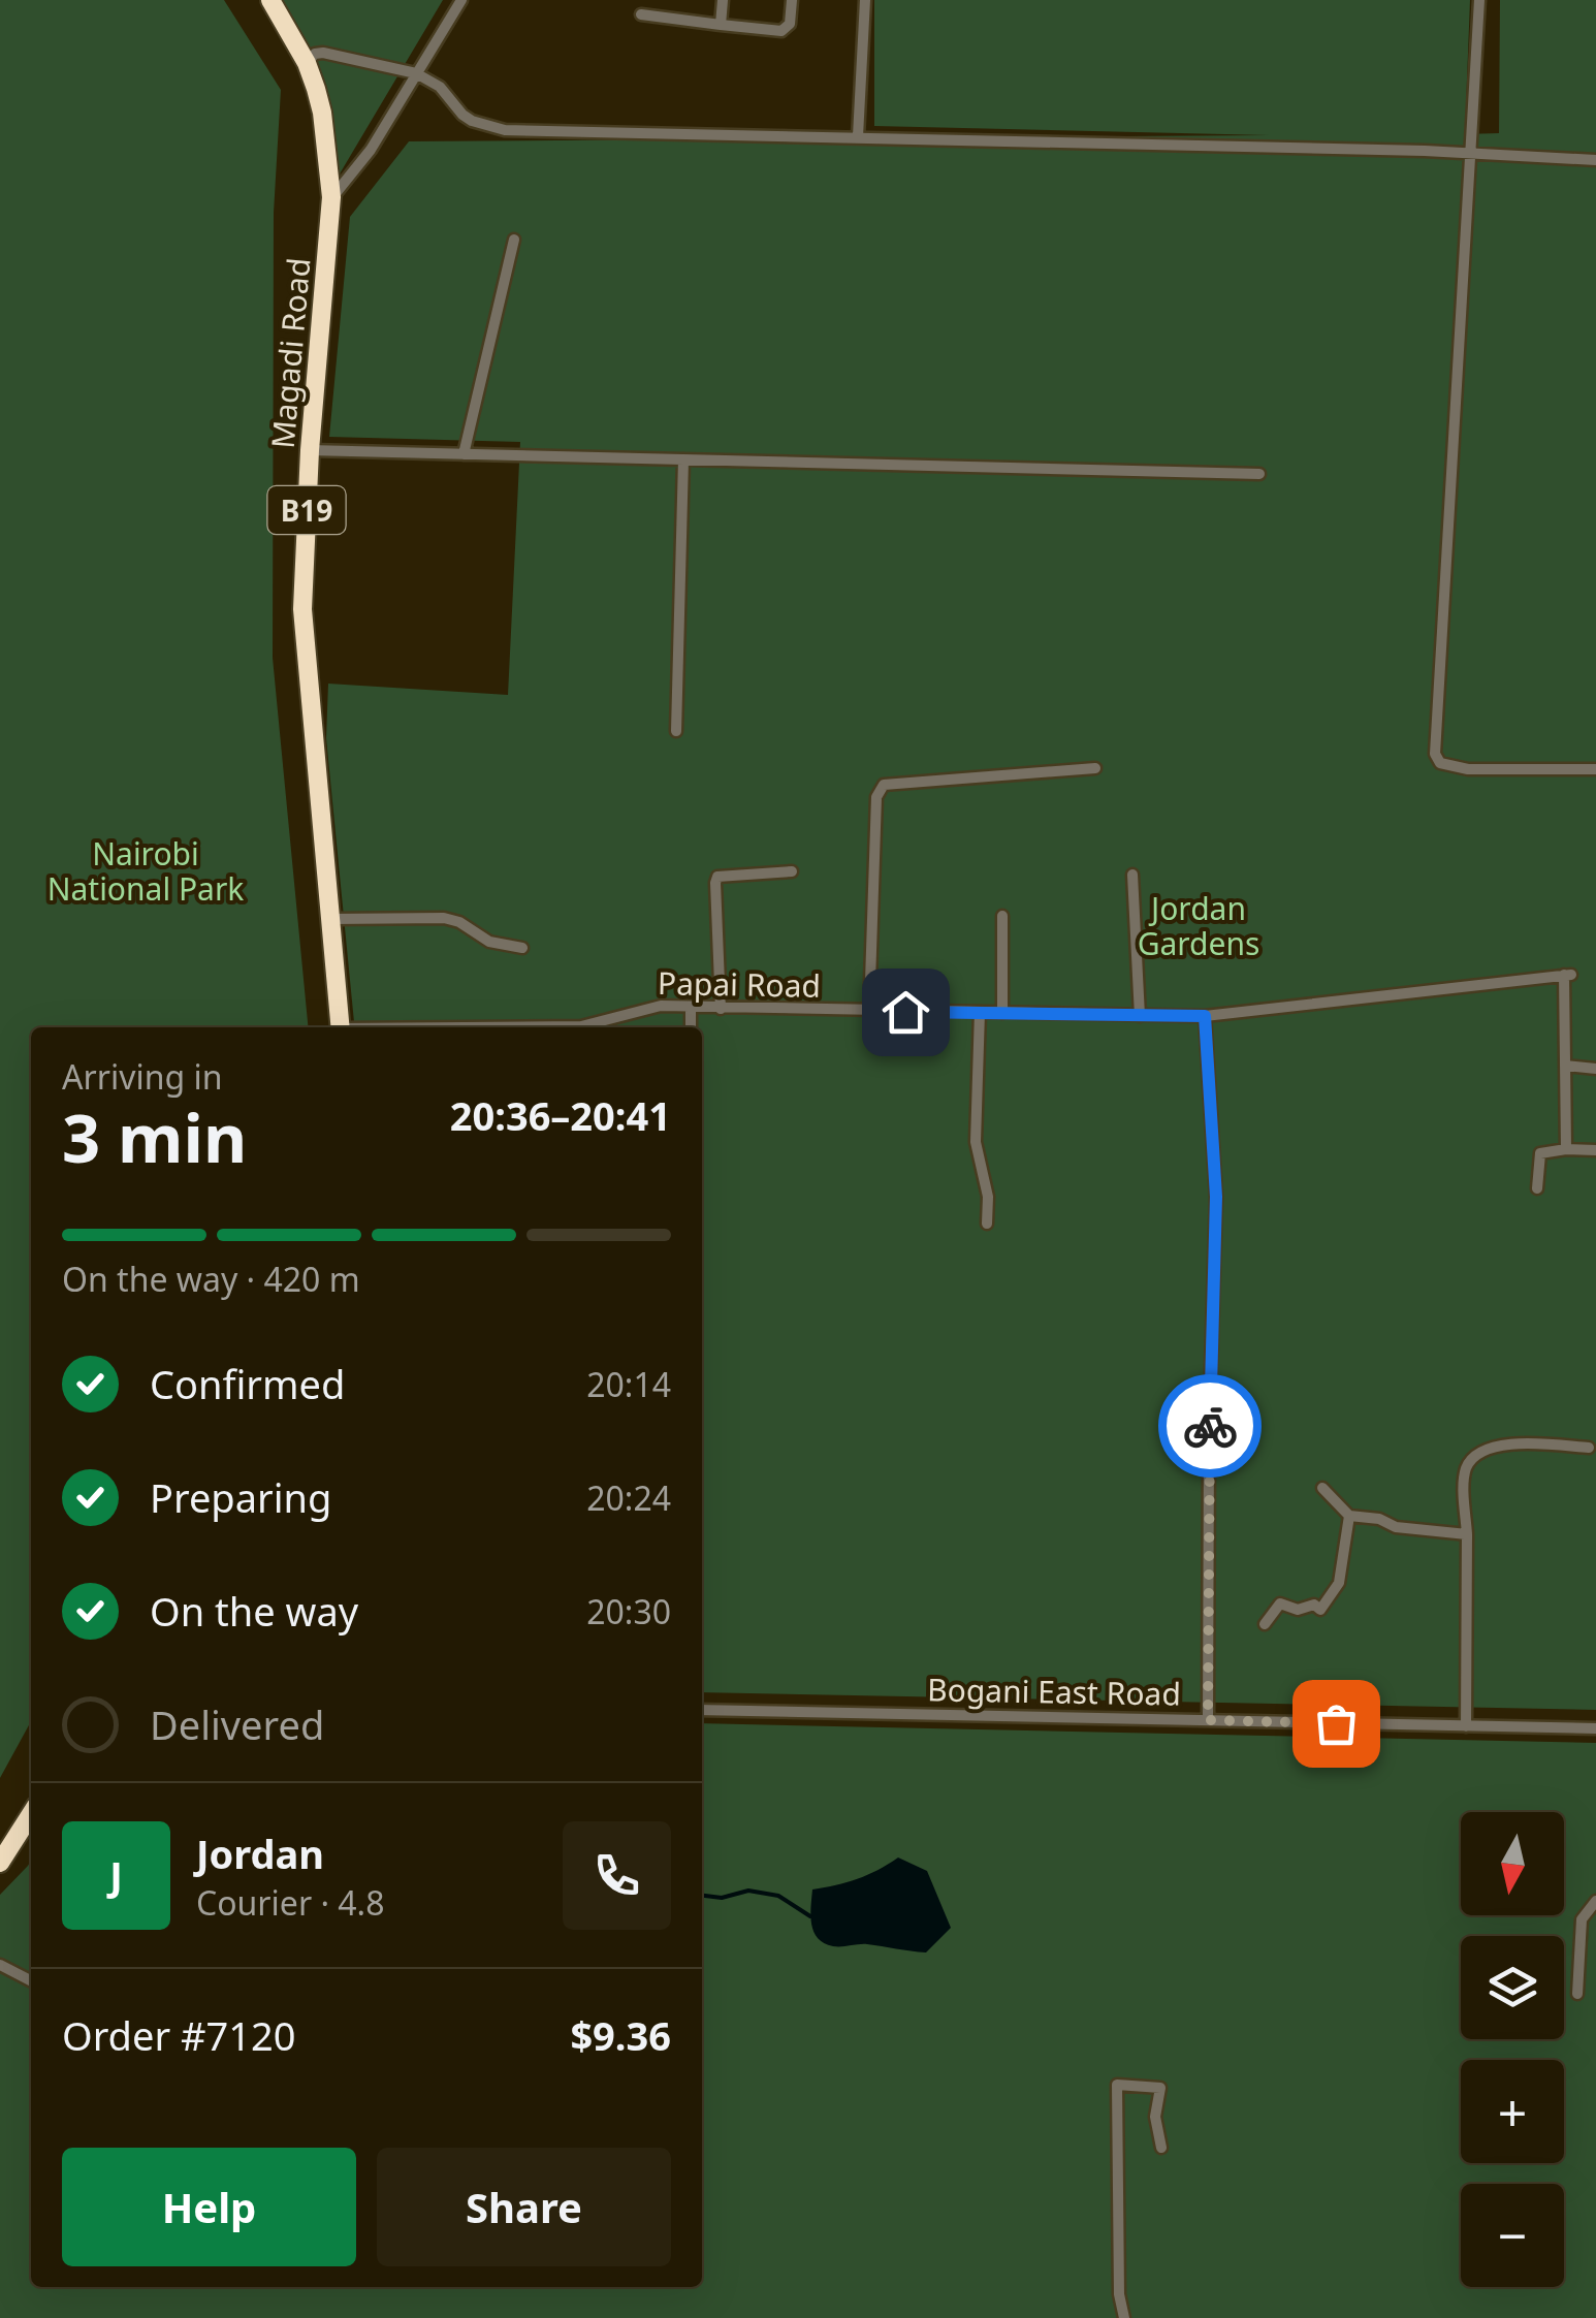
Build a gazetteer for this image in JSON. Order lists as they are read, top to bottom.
{
  "streets": {
    "highway": ["Magadi Road", "B19"],
    "street": ["Papai Road", "Bogani East Road"]
  },
  "parks": ["Nairobi National Park", "Jordan Gardens"],
  "north": "bottom",
  "page": {
    "heading": ["3 min", "Arriving in", "20:36–20:41"],
    "panel": [
      "Jordan",
      "Courier · 4.8",
      "Order #7120",
      "$9.36"
    ],
    "bar": "On the way · 420 m",
    "list": [
      ["Confirmed", "20:14"],
      ["Preparing", "20:24"],
      ["On the way", "20:30"],
      "Delivered"
    ],
    "map_buttons": ["+", "−"],
    "round": "J",
    "buttons": ["Help", "Share"]
  }
}
